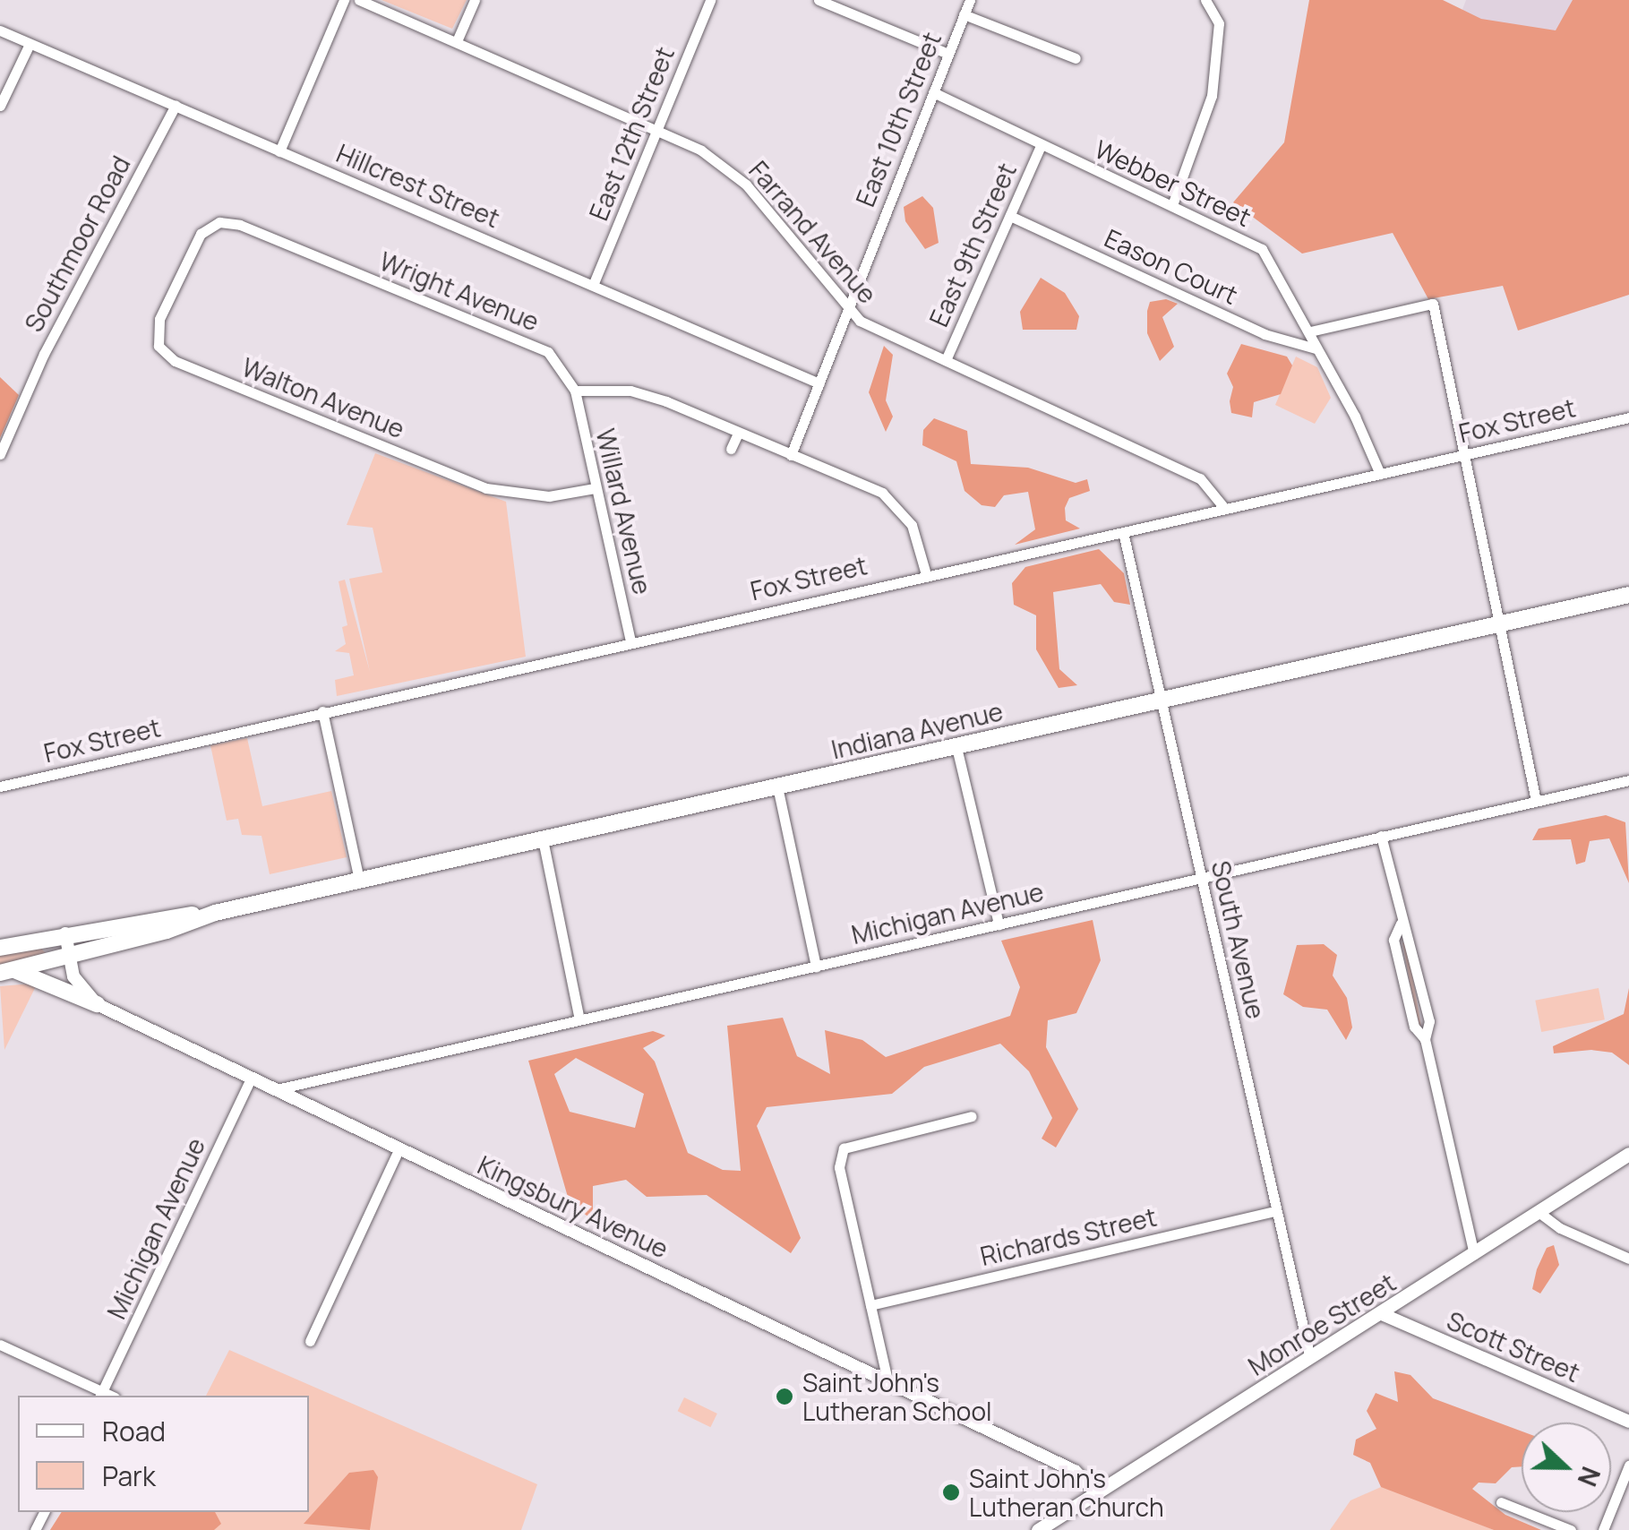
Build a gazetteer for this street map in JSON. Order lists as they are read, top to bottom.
{
  "streets": {
    "main road": ["Indiana Avenue", "Monroe Street"],
    "street": [
      "East 10th Street",
      "East 12th Street",
      "Webber Street",
      "Hillcrest Street",
      "Farrand Avenue",
      "Southmoor Road",
      "East 9th Street",
      "Eason Court",
      "Wright Avenue",
      "Walton Avenue",
      "Fox Street",
      "Willard Avenue",
      "Michigan Avenue",
      "South Avenue",
      "Kingsbury Avenue",
      "Richards Street",
      "Scott Street"
    ]
  },
  "crossings": [
    ["East 10th Street", "Webber Street"],
    ["East 10th Street", "Hillcrest Street"],
    ["East 10th Street", "Farrand Avenue"],
    ["East 12th Street", "Hillcrest Street"],
    ["East 12th Street", "Farrand Avenue"],
    ["Webber Street", "East 9th Street"],
    ["Webber Street", "Eason Court"],
    ["Webber Street", "Fox Street"],
    ["Hillcrest Street", "Southmoor Road"],
    ["Farrand Avenue", "East 9th Street"],
    ["Farrand Avenue", "Fox Street"],
    ["East 9th Street", "Eason Court"],
    ["Wright Avenue", "Walton Avenue"],
    ["Wright Avenue", "Willard Avenue"],
    ["Walton Avenue", "Willard Avenue"],
    ["Fox Street", "Willard Avenue"],
    ["Fox Street", "South Avenue"],
    ["Indiana Avenue", "South Avenue"],
    ["Michigan Avenue", "South Avenue"],
    ["Michigan Avenue", "Kingsbury Avenue"],
    ["South Avenue", "Richards Street"],
    ["South Avenue", "Monroe Street"],
    ["Kingsbury Avenue", "Monroe Street"],
    ["Monroe Street", "Scott Street"]
  ],
  "places": ["Saint John's Lutheran School", "Saint John's Lutheran Church"],
  "legend": ["Road", "Park"],
  "north": "right"
}
